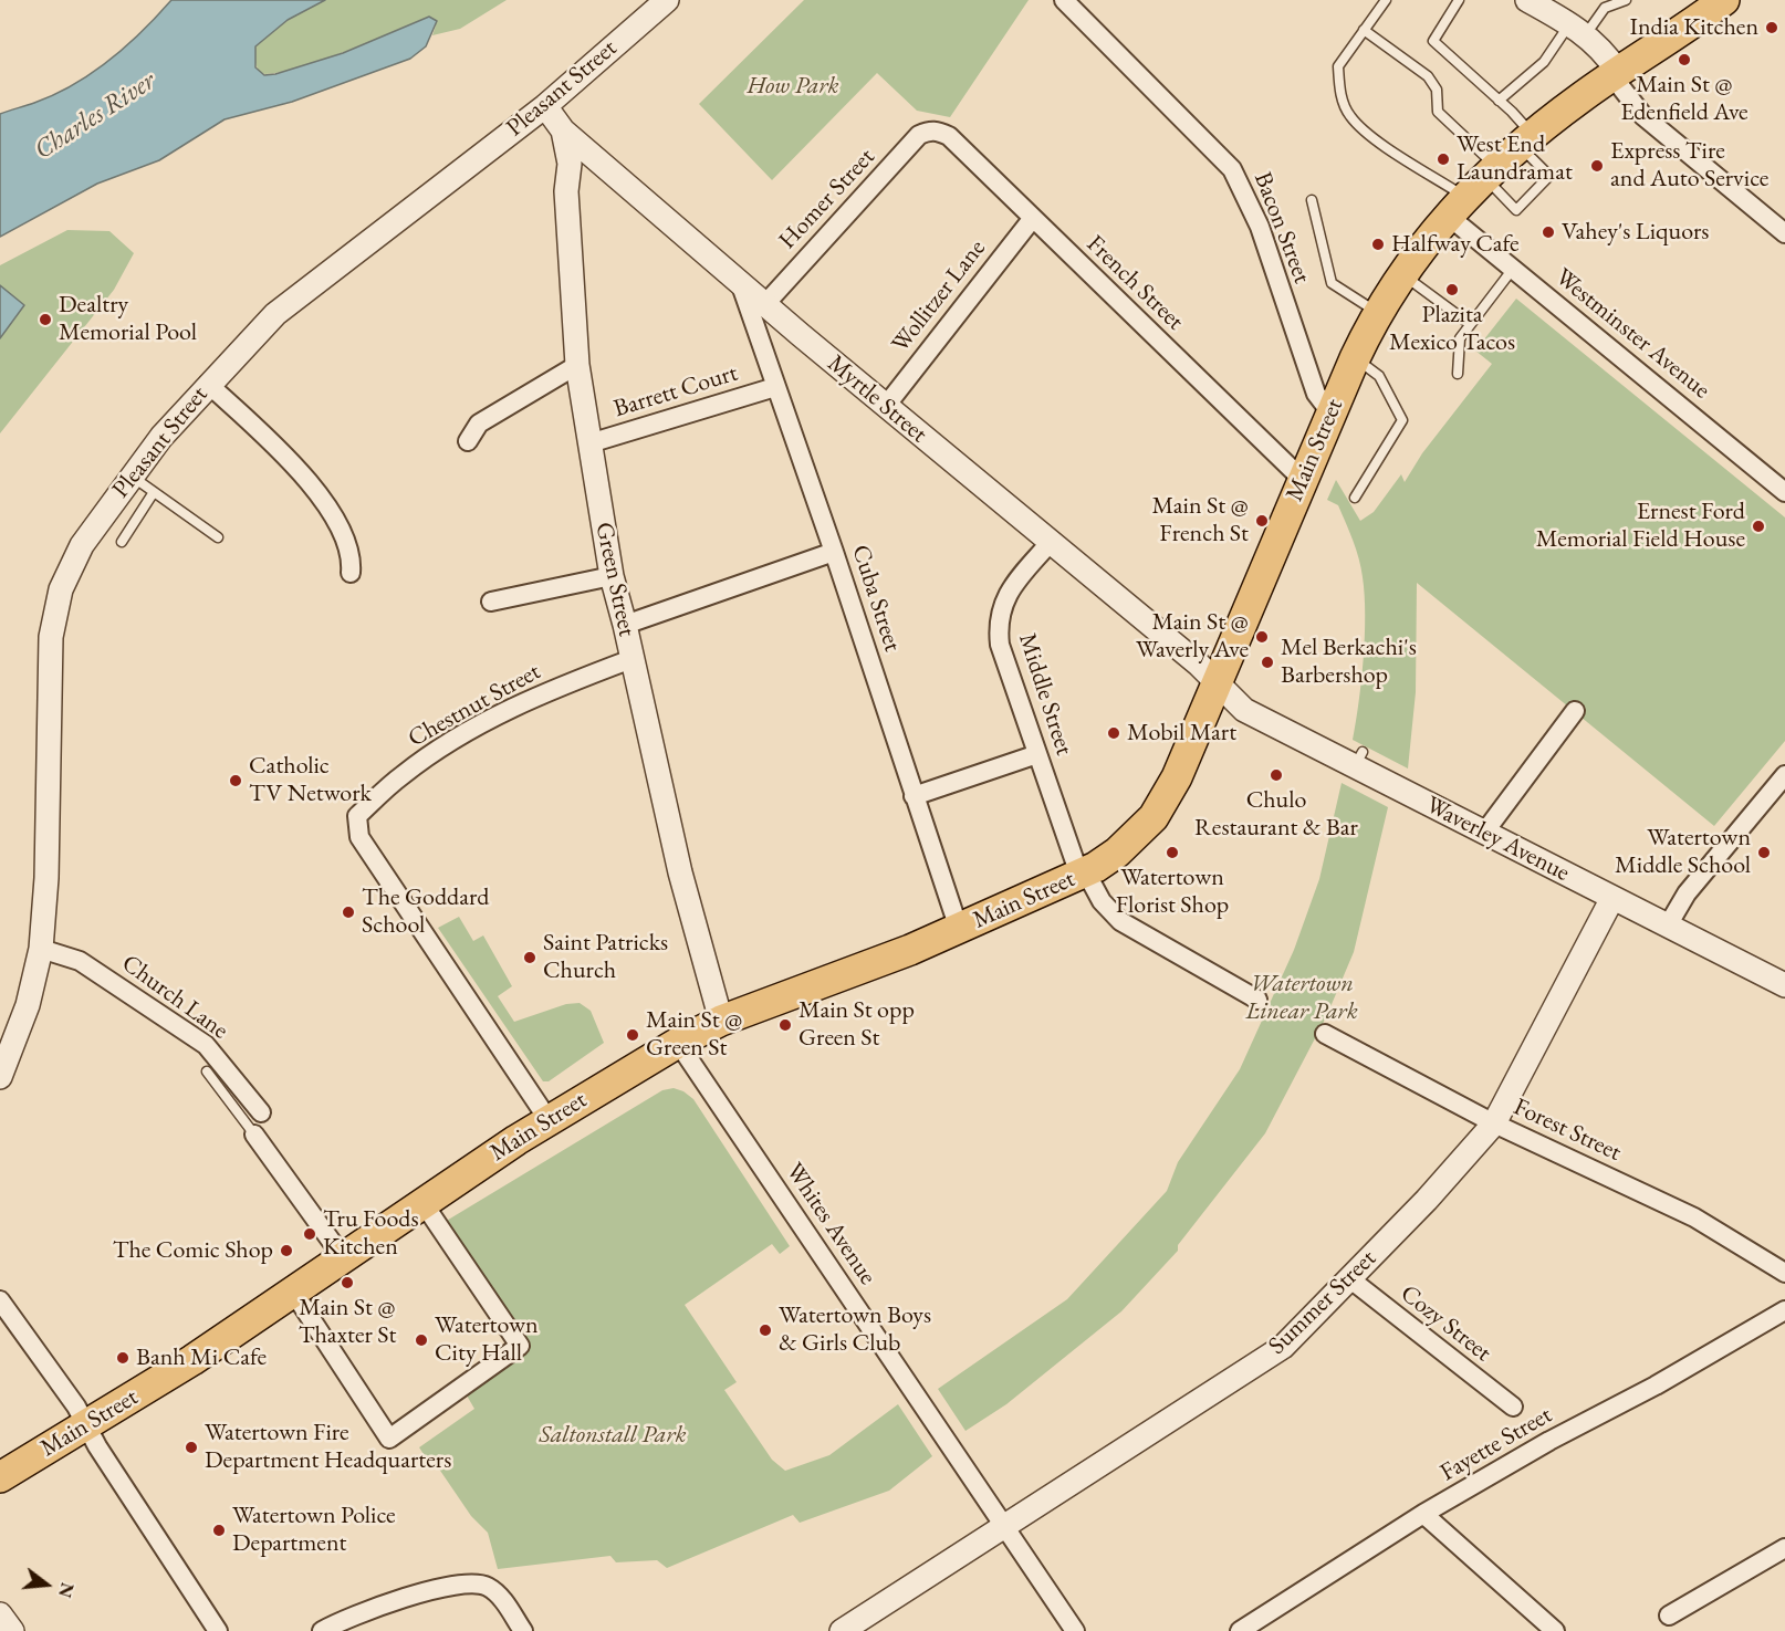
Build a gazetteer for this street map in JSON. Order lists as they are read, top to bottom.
{
  "streets": {
    "main road": ["Main Street"],
    "street": [
      "Pleasant Street",
      "Homer Street",
      "Bacon Street",
      "French Street",
      "Wollitzer Lane",
      "Westminster Avenue",
      "Barrett Court",
      "Myrtle Street",
      "Green Street",
      "Cuba Street",
      "Middle Street",
      "Chestnut Street",
      "Waverley Avenue",
      "Church Lane",
      "Forest Street",
      "Whites Avenue",
      "Summer Street",
      "Cozy Street",
      "Fayette Street"
    ]
  },
  "crossings": [
    ["Pleasant Street", "Myrtle Street"],
    ["Pleasant Street", "Church Lane"],
    ["Homer Street", "French Street"],
    ["Homer Street", "Myrtle Street"],
    ["Bacon Street", "Main Street"],
    ["French Street", "Wollitzer Lane"],
    ["French Street", "Main Street"],
    ["Wollitzer Lane", "Myrtle Street"],
    ["Westminster Avenue", "Main Street"],
    ["Barrett Court", "Green Street"],
    ["Barrett Court", "Cuba Street"],
    ["Myrtle Street", "Main Street"],
    ["Myrtle Street", "Green Street"],
    ["Myrtle Street", "Cuba Street"],
    ["Myrtle Street", "Middle Street"],
    ["Myrtle Street", "Waverley Avenue"],
    ["Main Street", "Green Street"],
    ["Main Street", "Cuba Street"],
    ["Main Street", "Middle Street"],
    ["Main Street", "Chestnut Street"],
    ["Main Street", "Waverley Avenue"],
    ["Main Street", "Whites Avenue"],
    ["Green Street", "Chestnut Street"],
    ["Waverley Avenue", "Summer Street"],
    ["Forest Street", "Summer Street"],
    ["Whites Avenue", "Summer Street"],
    ["Summer Street", "Cozy Street"]
  ],
  "water": ["Charles River"],
  "parks": ["How Park", "Watertown Linear Park", "Saltonstall Park"],
  "places": [
    "India Kitchen",
    "Main St @ Edenfield Ave",
    "West End Laundramat",
    "Express Tire and Auto Service",
    "Vahey's Liquors",
    "Halfway Cafe",
    "Plazita Mexico Tacos",
    "Dealtry Memorial Pool",
    "Main St @ French St",
    "Ernest Ford Memorial Field House",
    "Main St @ Waverly Ave",
    "Mel Berkachi's Barbershop",
    "Mobil Mart",
    "Chulo Restaurant & Bar",
    "Catholic TV Network",
    "Watertown Florist Shop",
    "Watertown Middle School",
    "The Goddard School",
    "Saint Patricks Church",
    "Main St opp Green St",
    "Main St @ Green St",
    "Tru Foods Kitchen",
    "The Comic Shop",
    "Main St @ Thaxter St",
    "Watertown Boys & Girls Club",
    "Watertown City Hall",
    "Banh Mi Cafe",
    "Watertown Fire Department Headquarters",
    "Watertown Police Department"
  ],
  "north": "right"
}
